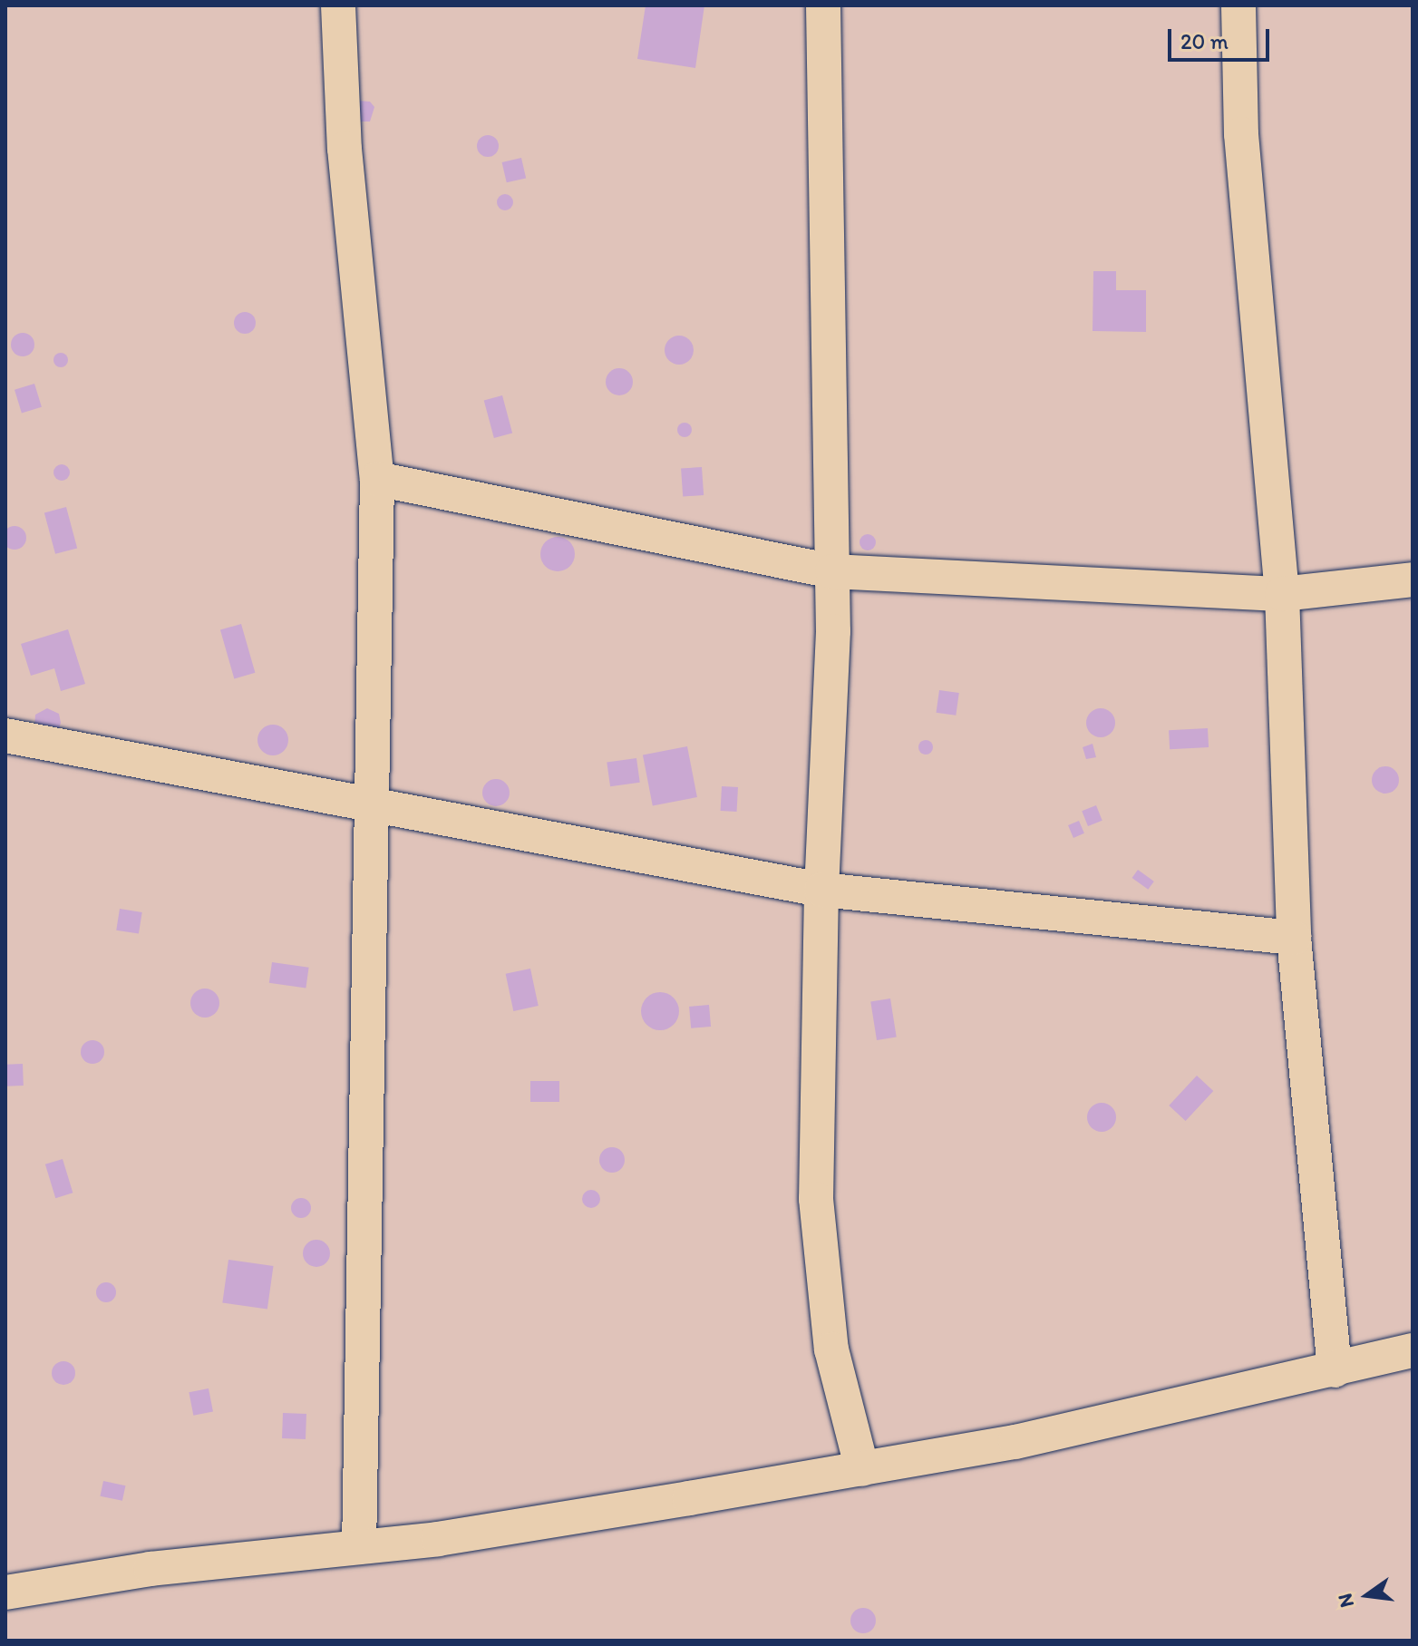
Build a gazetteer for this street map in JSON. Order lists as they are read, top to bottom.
{
  "scale_bar": "20 m",
  "north": "left"
}
